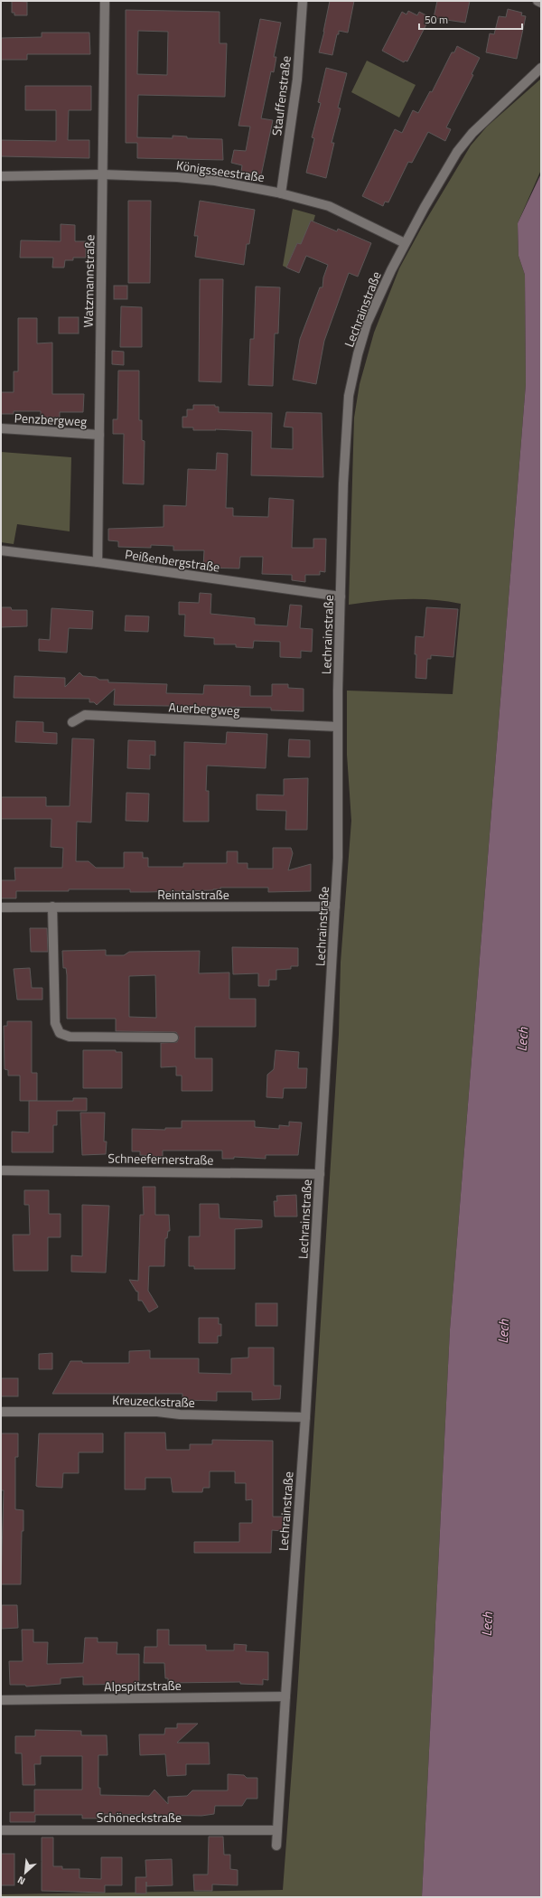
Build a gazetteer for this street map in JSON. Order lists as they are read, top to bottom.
{
  "streets": {
    "street": [
      "Stauffenstraße",
      "Königsseestraße",
      "Watzmannstraße",
      "Lechrainstraße",
      "Penzbergweg",
      "Peißenbergstraße",
      "Auerbergweg",
      "Reintalstraße",
      "Schneefernerstraße",
      "Kreuzeckstraße",
      "Alpspitzstraße",
      "Schöneckstraße"
    ]
  },
  "crossings": [
    ["Stauffenstraße", "Königsseestraße"],
    ["Königsseestraße", "Watzmannstraße"],
    ["Königsseestraße", "Lechrainstraße"],
    ["Watzmannstraße", "Penzbergweg"],
    ["Watzmannstraße", "Peißenbergstraße"],
    ["Lechrainstraße", "Peißenbergstraße"],
    ["Lechrainstraße", "Auerbergweg"],
    ["Lechrainstraße", "Reintalstraße"],
    ["Lechrainstraße", "Schneefernerstraße"],
    ["Lechrainstraße", "Kreuzeckstraße"],
    ["Lechrainstraße", "Alpspitzstraße"],
    ["Lechrainstraße", "Schöneckstraße"]
  ],
  "water": ["Lech"],
  "scale_bar": "50 m",
  "north": "bottom left"
}
